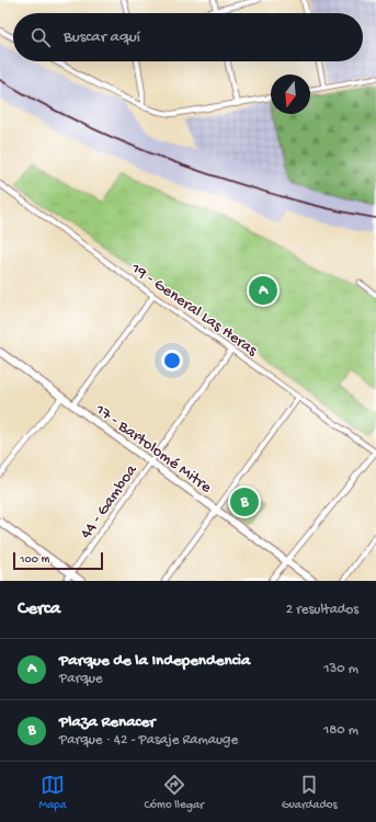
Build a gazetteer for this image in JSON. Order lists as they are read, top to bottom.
{
  "streets": {
    "street": ["19 - General Las Heras", "17 - Bartolomé Mitre", "44 - Gamboa"]
  },
  "crossings": [
    ["19 - General Las Heras", "44 - Gamboa"],
    ["17 - Bartolomé Mitre", "44 - Gamboa"]
  ],
  "scale_bar": "100 m",
  "north": "bottom",
  "page": {
    "search": "Buscar aquí",
    "pins": ["A", "B"],
    "scale": "100 m",
    "heading": ["Cerca", "2 resultados"],
    "list": [
      {
        "mark": "A",
        "name": "Parque de la Independencia",
        "note": "Parque",
        "value": "130 m"
      },
      {
        "mark": "B",
        "name": "Plaza Renacer",
        "note": "Parque · 42 - Pasaje Ramauge",
        "value": "180 m"
      }
    ],
    "nav": ["Mapa", "Cómo llegar", "Guardados"]
  }
}
